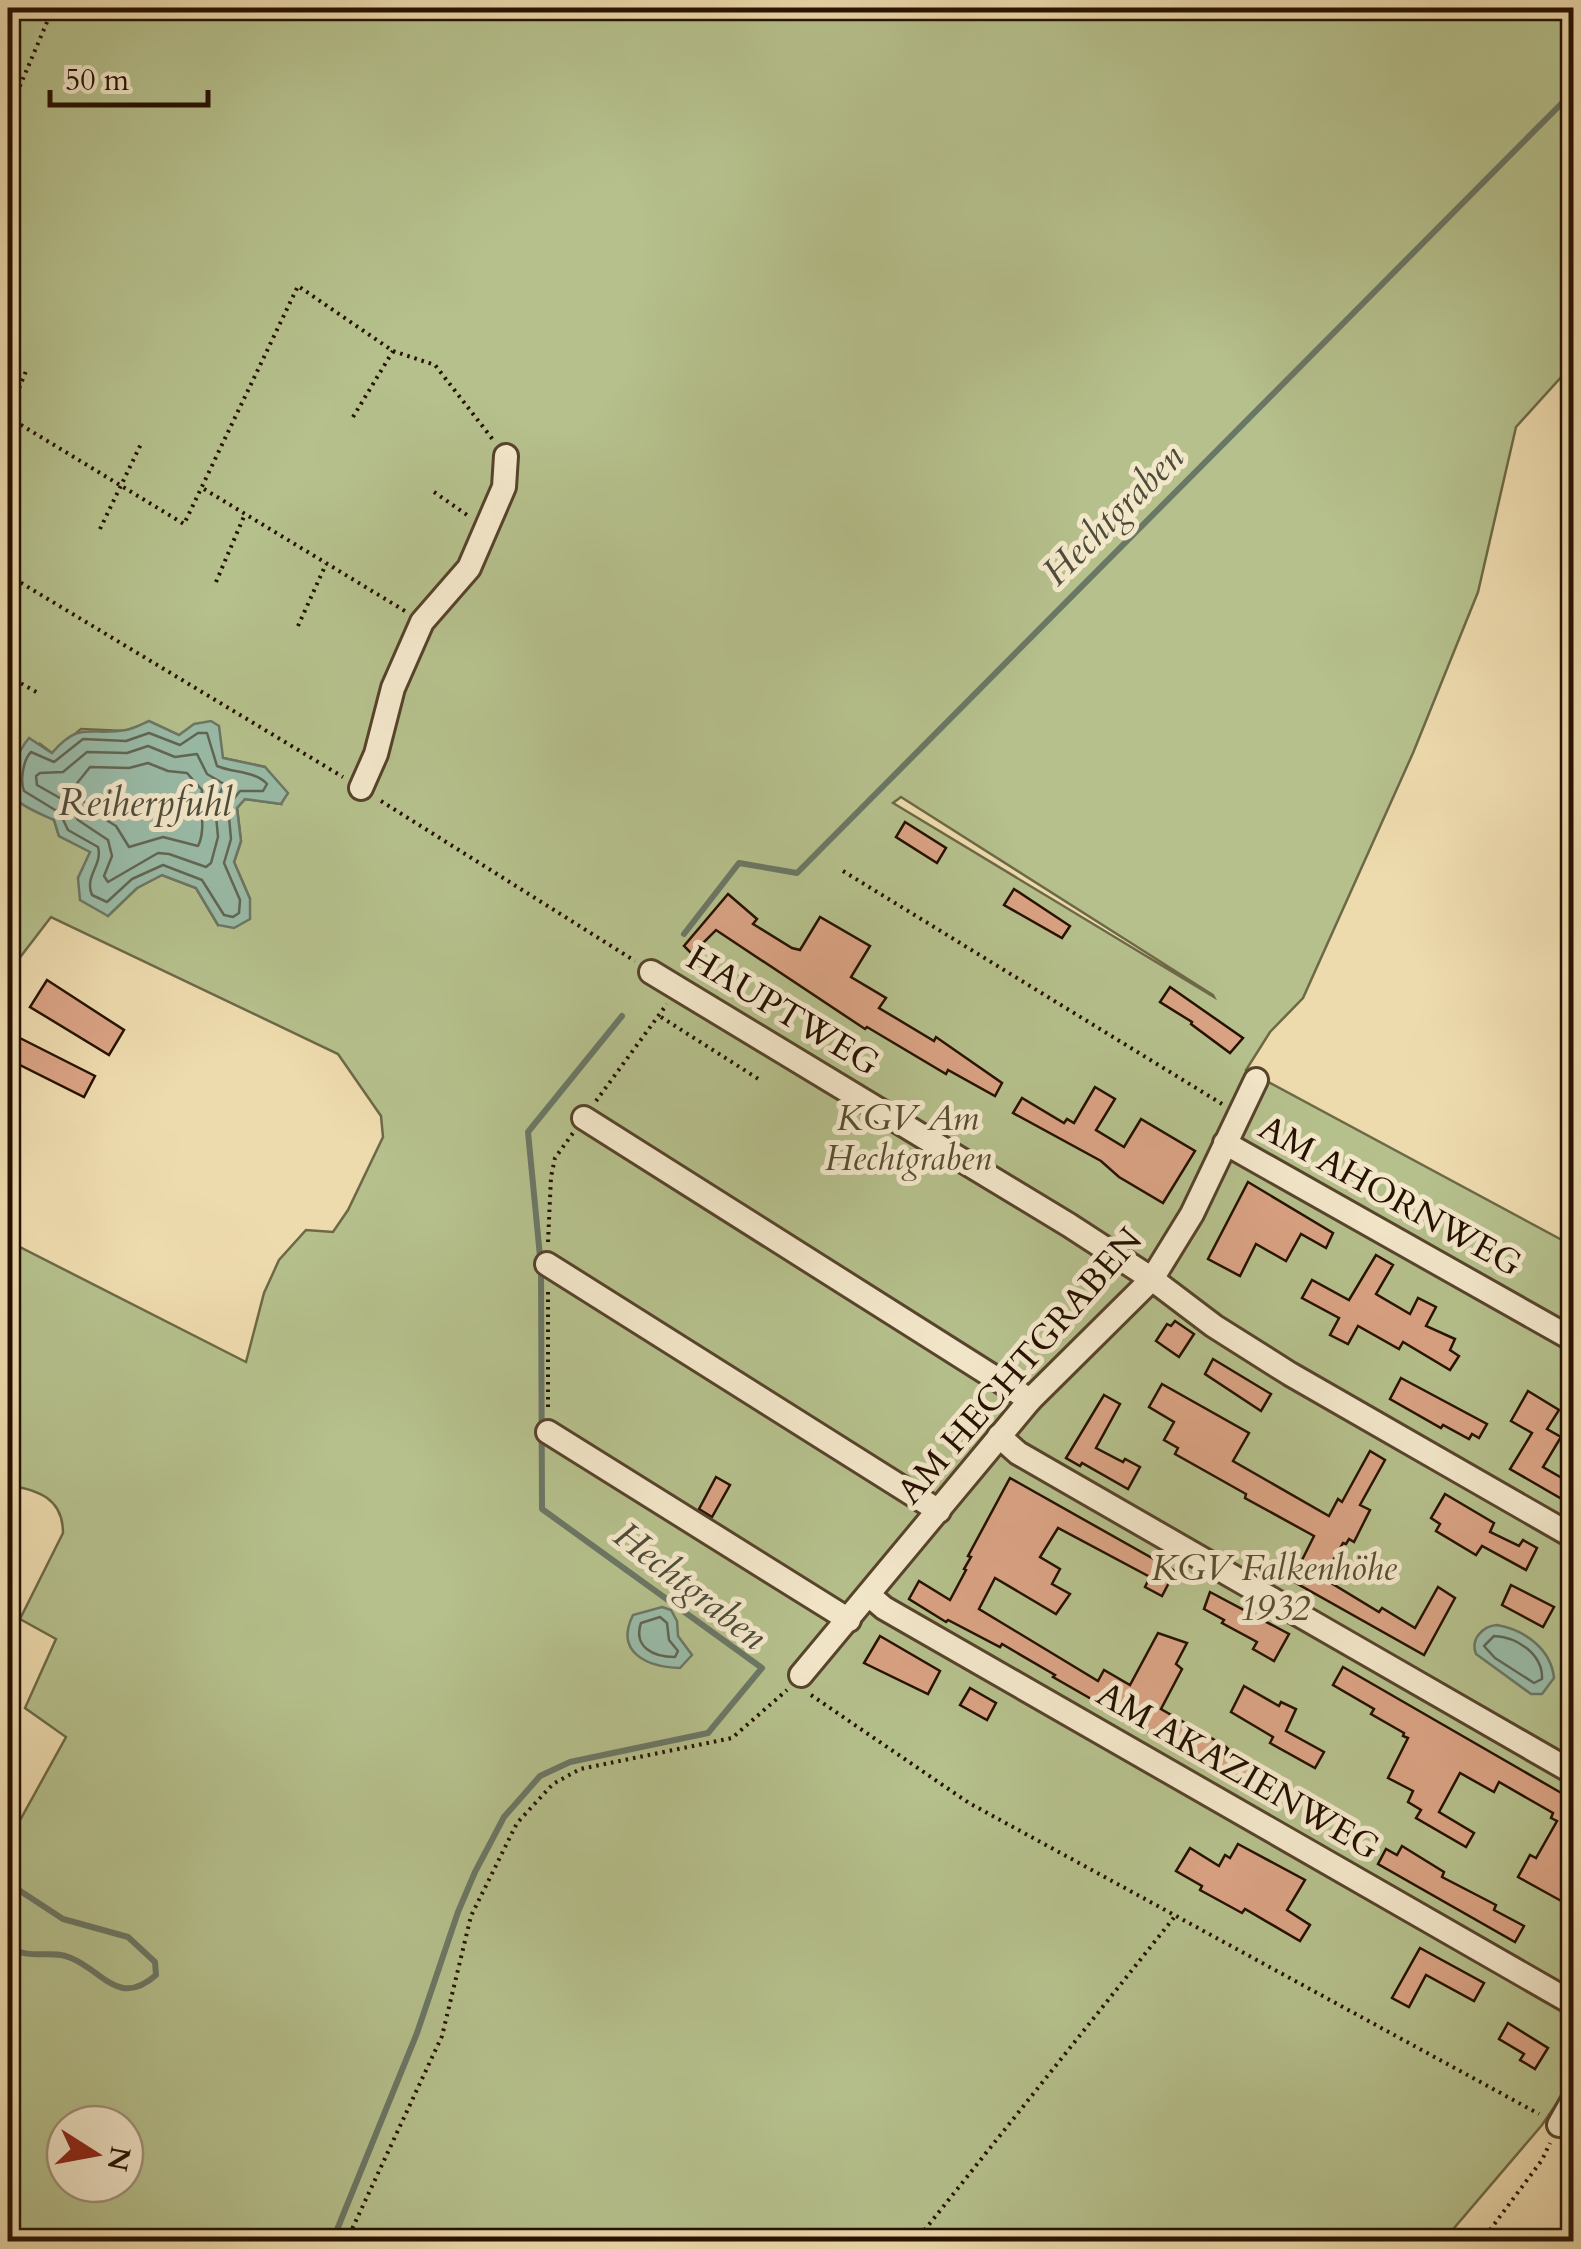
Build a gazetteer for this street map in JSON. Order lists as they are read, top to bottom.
{
  "streets": {
    "lane": [
      "HAUPTWEG",
      "AM AHORNWEG",
      "AM HECHTGRABEN",
      "AM AKAZIENWEG"
    ]
  },
  "crossings": [
    ["HAUPTWEG", "AM HECHTGRABEN"],
    ["AM AHORNWEG", "AM HECHTGRABEN"],
    ["AM HECHTGRABEN", "AM AKAZIENWEG"]
  ],
  "water": ["Hechtgraben", "Reiherpfuhl"],
  "parks": ["KGV Am Hechtgraben", "KGV Falkenhöhe 1932"],
  "scale_bar": "50 m",
  "north": "right"
}
